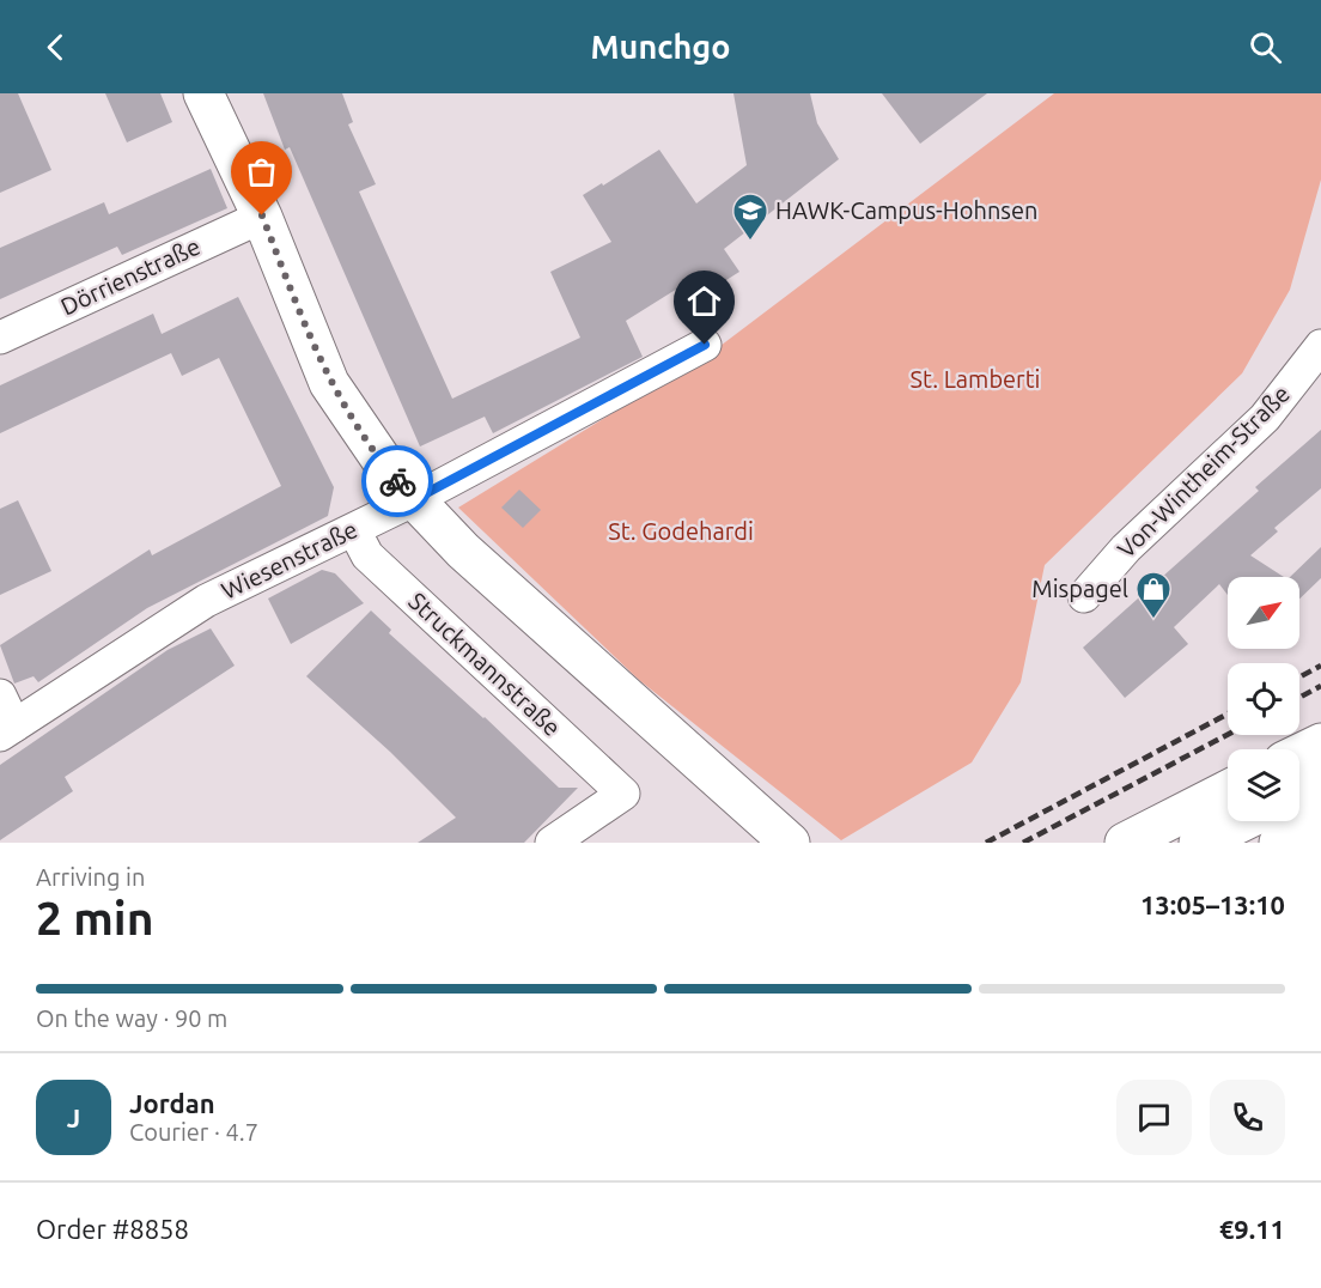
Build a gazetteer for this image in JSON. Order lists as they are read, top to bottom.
{
  "streets": {
    "street": [
      "Dörrienstraße",
      "Von-Wintheim-Straße",
      "Wiesenstraße",
      "Struckmannstraße"
    ]
  },
  "crossings": [
    ["Wiesenstraße", "Struckmannstraße"]
  ],
  "parks": ["St. Lamberti", "St. Godehardi"],
  "places": {
    "school or university": ["HAWK-Campus-Hohnsen"],
    "shop": ["Mispagel"]
  },
  "north": "top right",
  "page": {
    "header": "Munchgo",
    "heading": ["2 min", "Arriving in", "13:05–13:10"],
    "panel": [
      "Jordan",
      "Courier · 4.7",
      "Order #8858",
      "€9.11"
    ],
    "bar": "On the way · 90 m",
    "round": "J"
  }
}
